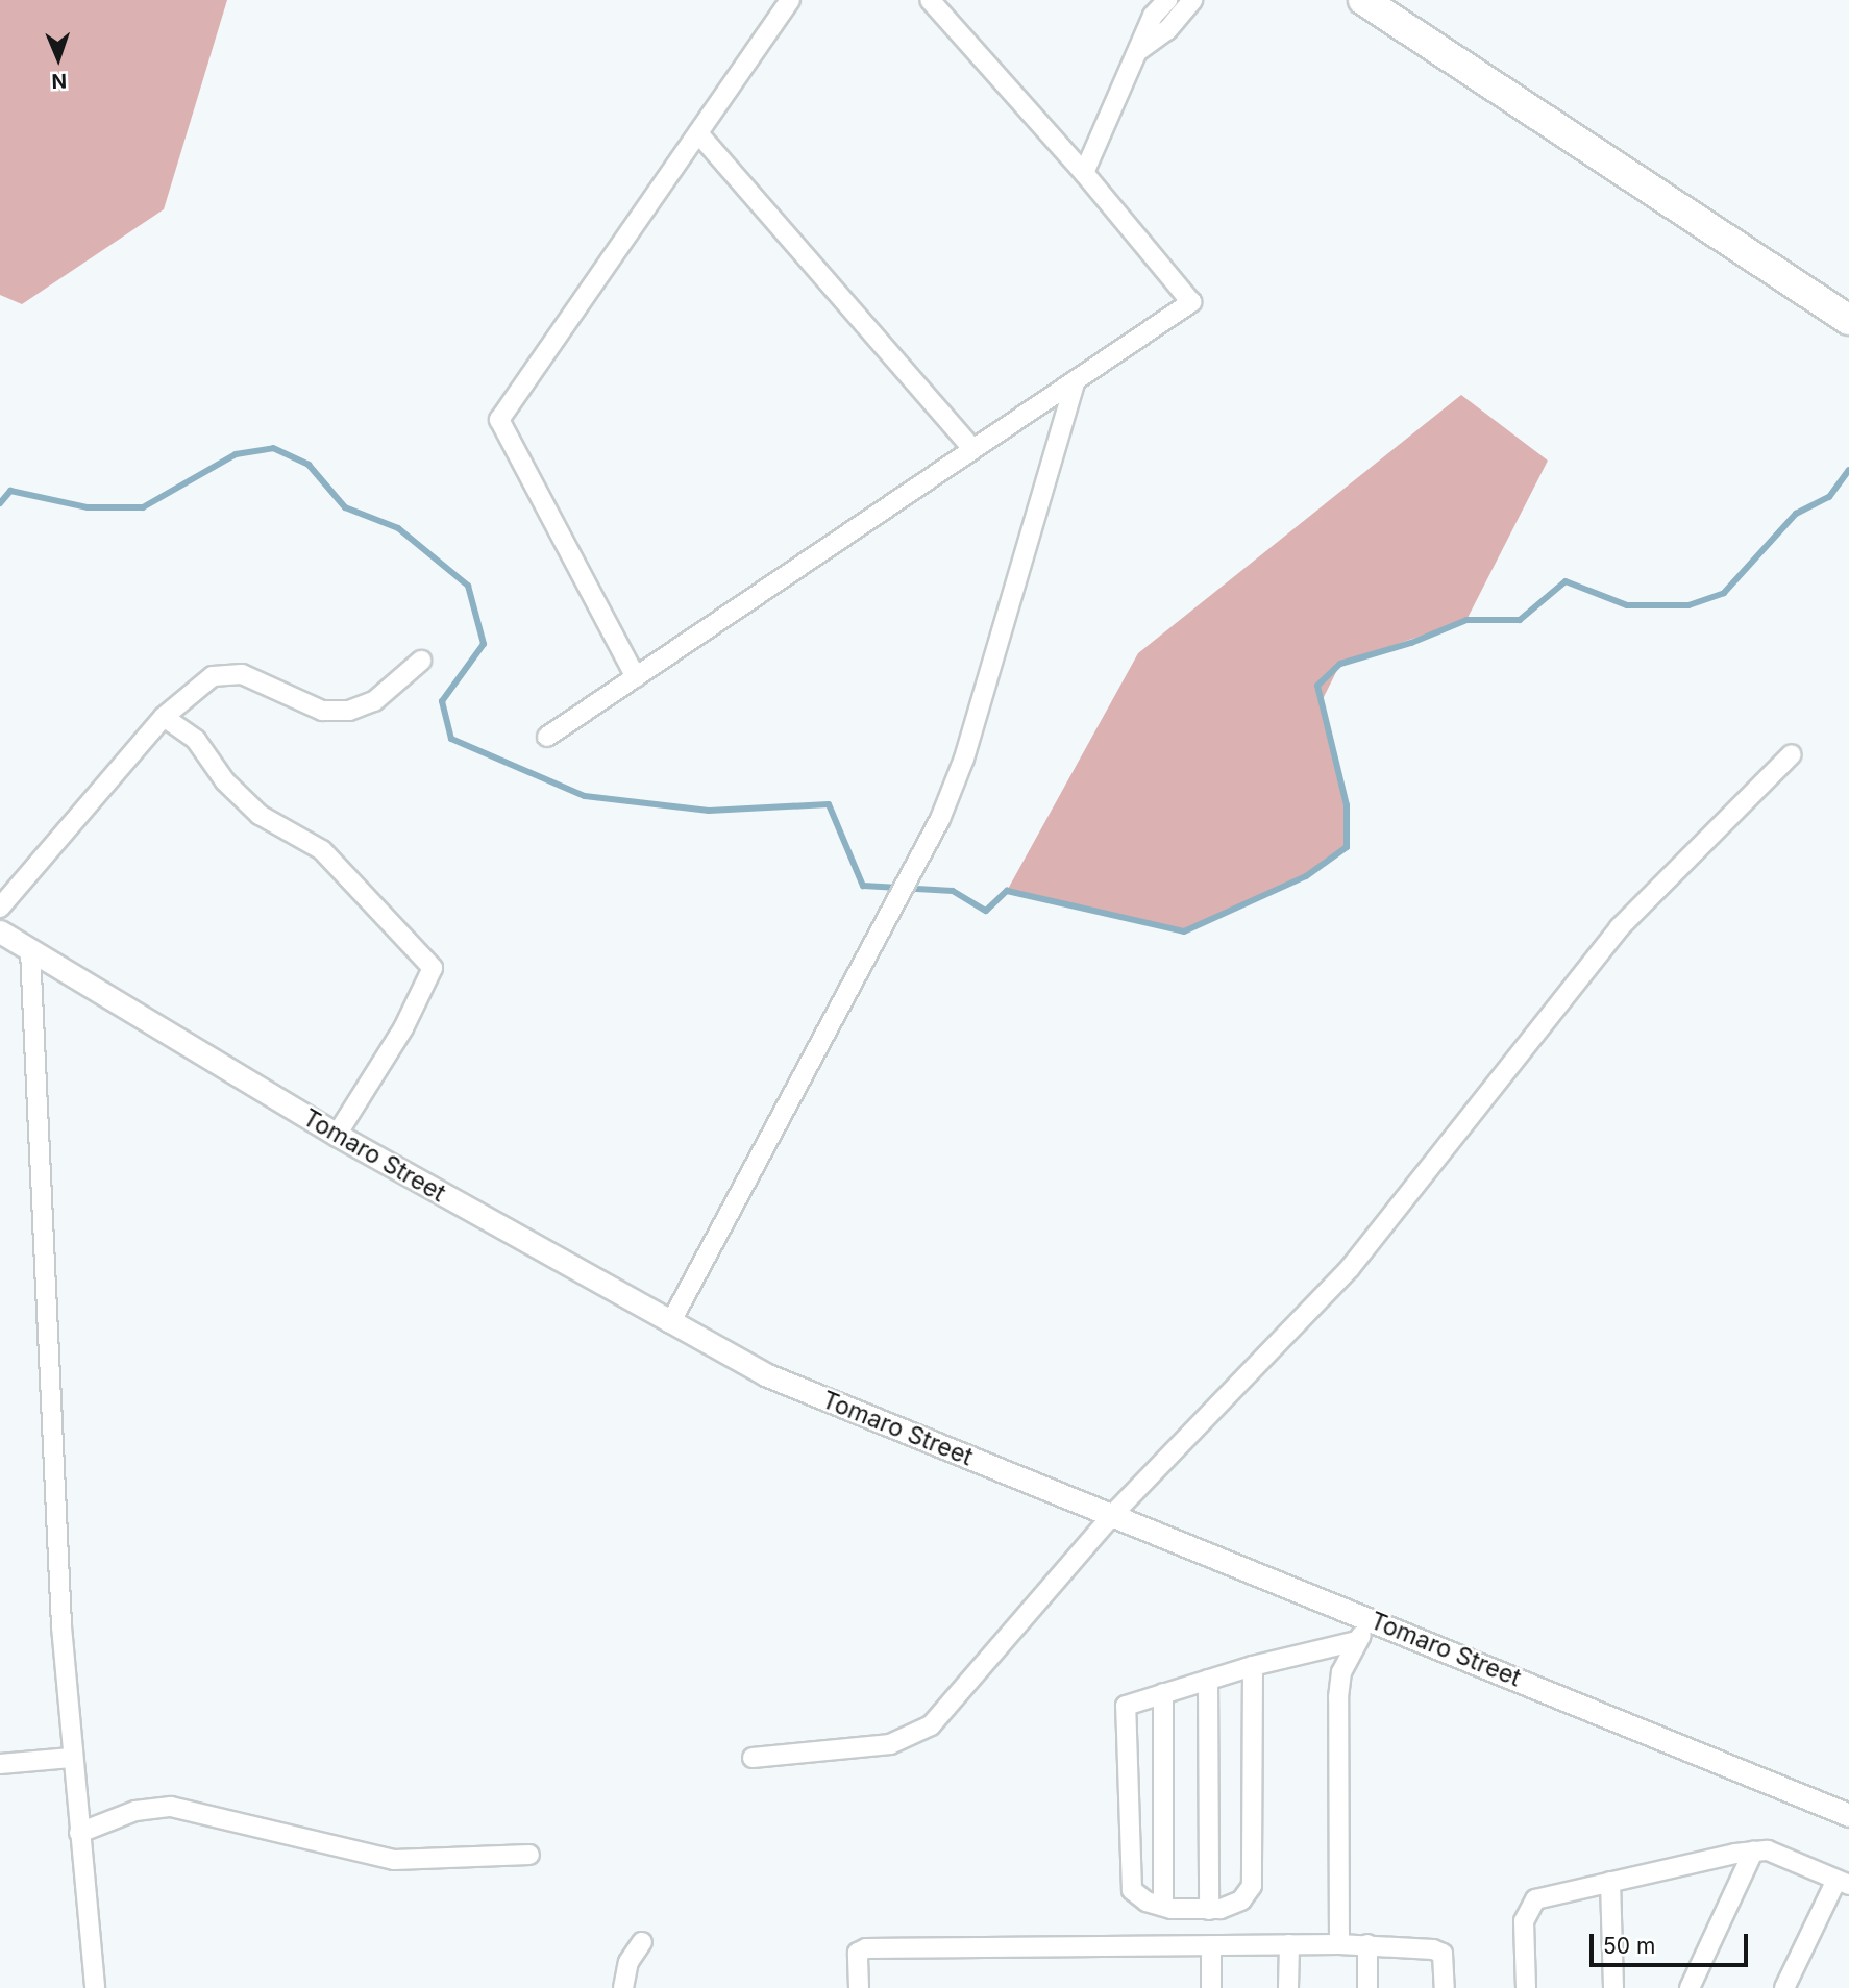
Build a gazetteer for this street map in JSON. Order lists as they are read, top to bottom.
{
  "streets": {
    "street": ["Tomaro Street"]
  },
  "scale_bar": "50 m",
  "north": "bottom"
}
